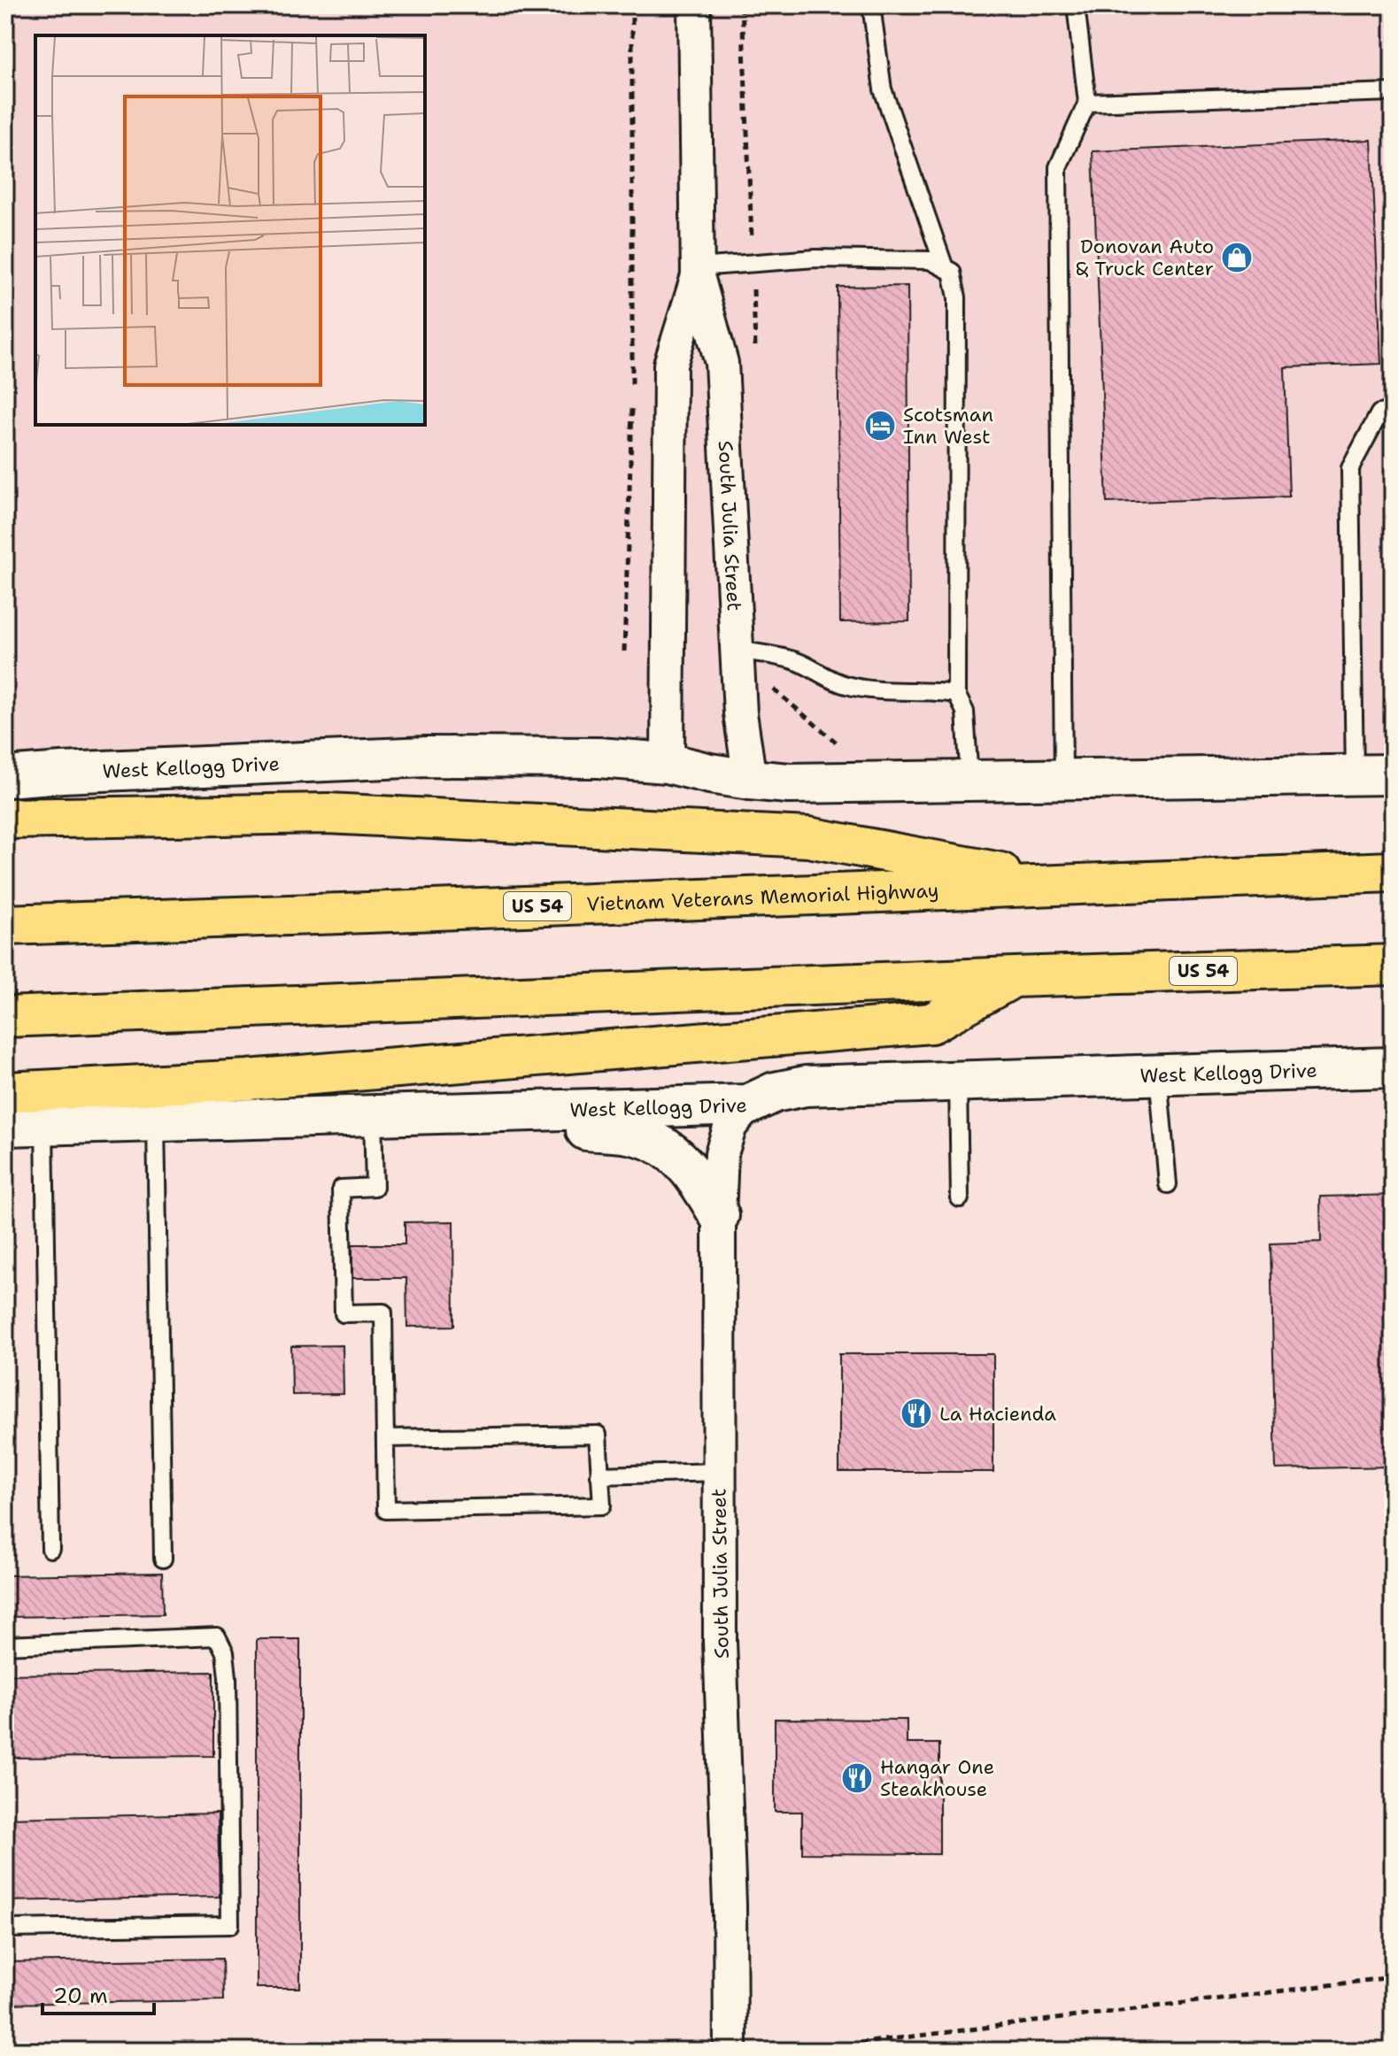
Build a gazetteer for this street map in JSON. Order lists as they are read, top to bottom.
{
  "streets": {
    "highway": ["Vietnam Veterans Memorial Highway", "US 54"],
    "main road": ["West Kellogg Drive"],
    "street": ["South Julia Street"]
  },
  "crossings": [
    ["South Julia Street", "West Kellogg Drive"]
  ],
  "places": {
    "shop": ["Donovan Auto & Truck Center"],
    "hotel": ["Scotsman Inn West"],
    "restaurant": ["La Hacienda", "Hangar One Steakhouse"]
  },
  "scale_bar": "20 m"
}
